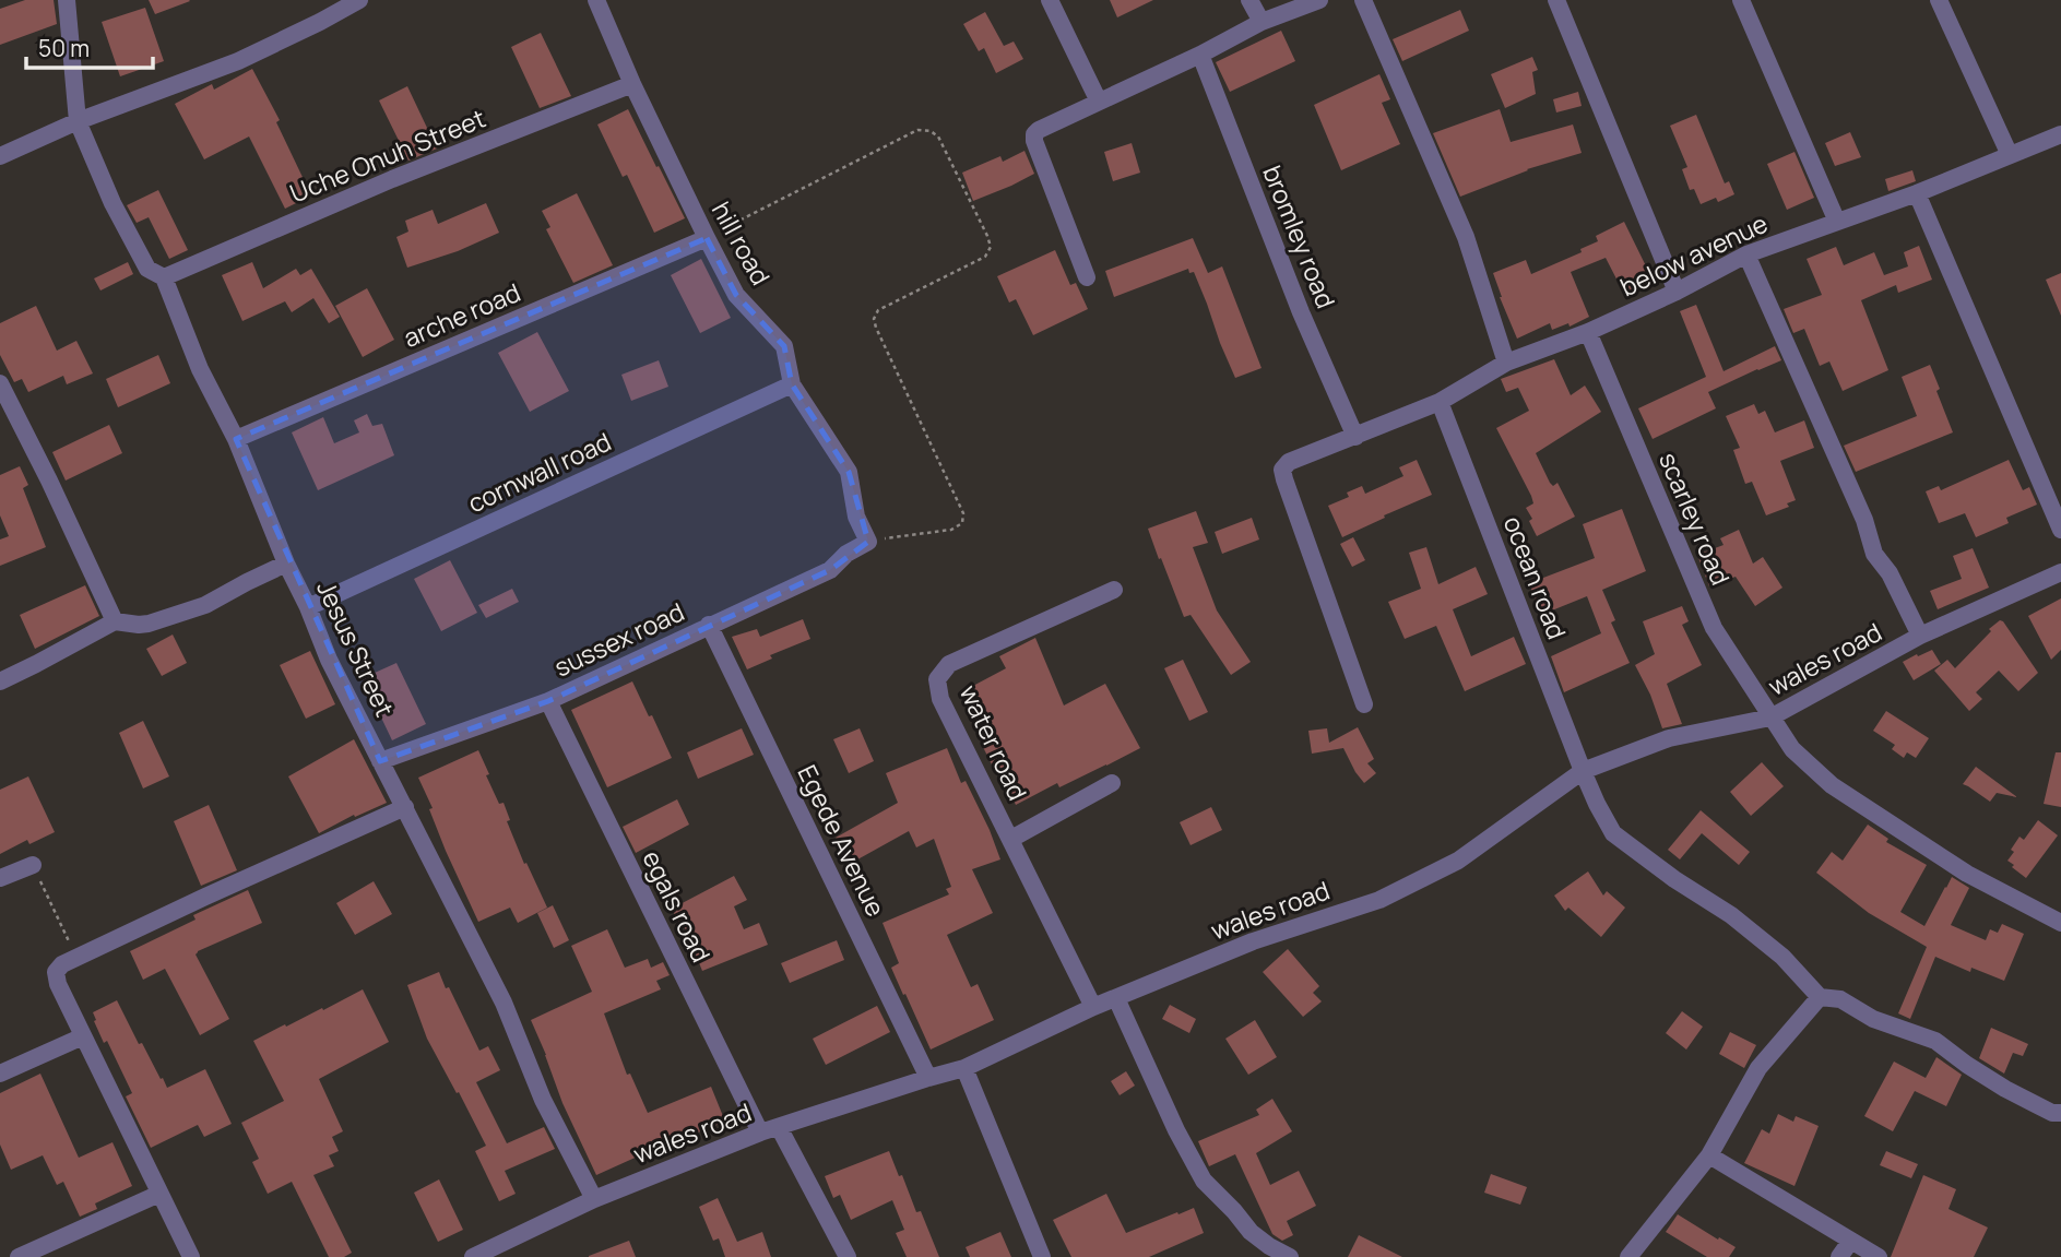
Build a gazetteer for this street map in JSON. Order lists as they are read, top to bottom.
{
  "streets": {
    "street": [
      "Uche Onuh Street",
      "bromley road",
      "hill road",
      "below avenue",
      "arche road",
      "cornwall road",
      "scarley road",
      "ocean road",
      "sussex road",
      "Jesus Street",
      "wales road",
      "water road",
      "Egede Avenue",
      "egals road"
    ]
  },
  "crossings": [
    ["Uche Onuh Street", "hill road"],
    ["Uche Onuh Street", "Jesus Street"],
    ["bromley road", "below avenue"],
    ["hill road", "arche road"],
    ["hill road", "cornwall road"],
    ["hill road", "sussex road"],
    ["below avenue", "scarley road"],
    ["below avenue", "ocean road"],
    ["arche road", "Jesus Street"],
    ["cornwall road", "Jesus Street"],
    ["scarley road", "wales road"],
    ["ocean road", "wales road"],
    ["sussex road", "Jesus Street"],
    ["sussex road", "Egede Avenue"],
    ["sussex road", "egals road"],
    ["Jesus Street", "wales road"],
    ["wales road", "water road"],
    ["wales road", "Egede Avenue"],
    ["wales road", "egals road"]
  ],
  "scale_bar": "50 m"
}
